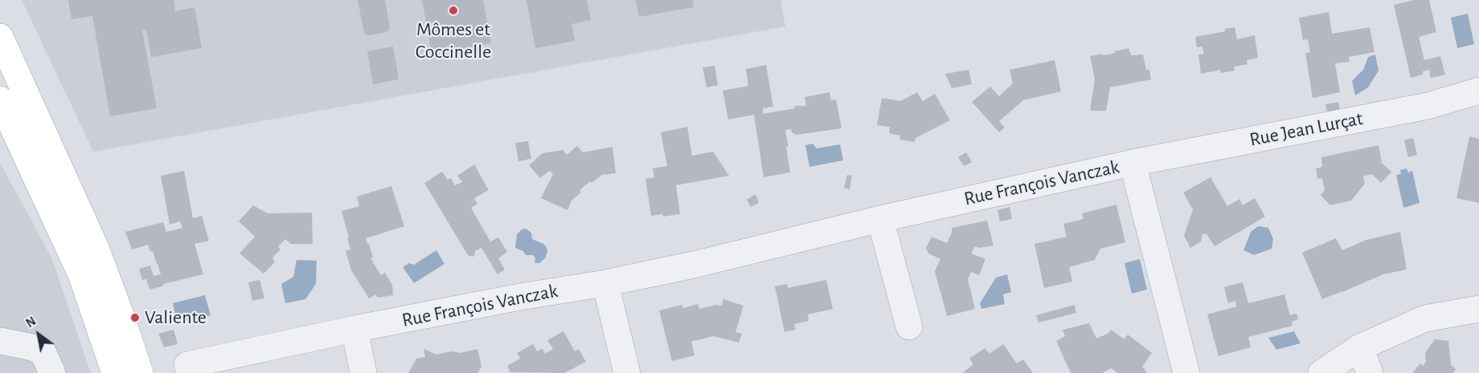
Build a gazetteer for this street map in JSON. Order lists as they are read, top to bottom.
{
  "streets": {
    "street": ["Rue Jean Lurçat", "Rue François Vanczak"]
  },
  "crossings": [
    ["Rue Jean Lurçat", "Rue François Vanczak"]
  ],
  "places": ["Mômes et Coccinelle", "Valiente"],
  "north": "top left"
}
